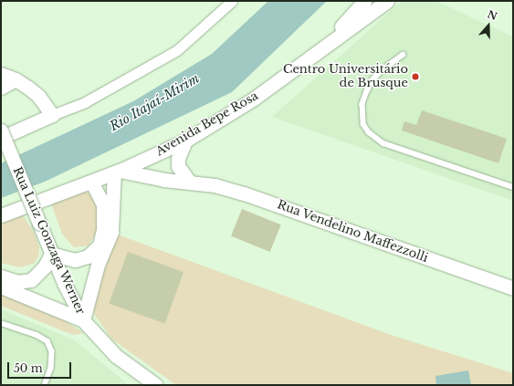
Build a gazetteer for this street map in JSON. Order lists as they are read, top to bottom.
{
  "streets": {
    "main road": ["Avenida Bepe Rosa", "Rua Vendelino Maffezzolli", "Rua Luiz Gonzaga Werner"]
  },
  "crossings": [
    ["Avenida Bepe Rosa", "Rua Vendelino Maffezzolli"]
  ],
  "water": ["Rio Itajaí-Mirim"],
  "places": ["Centro Universitário de Brusque"],
  "scale_bar": "50 m",
  "north": "top"
}
